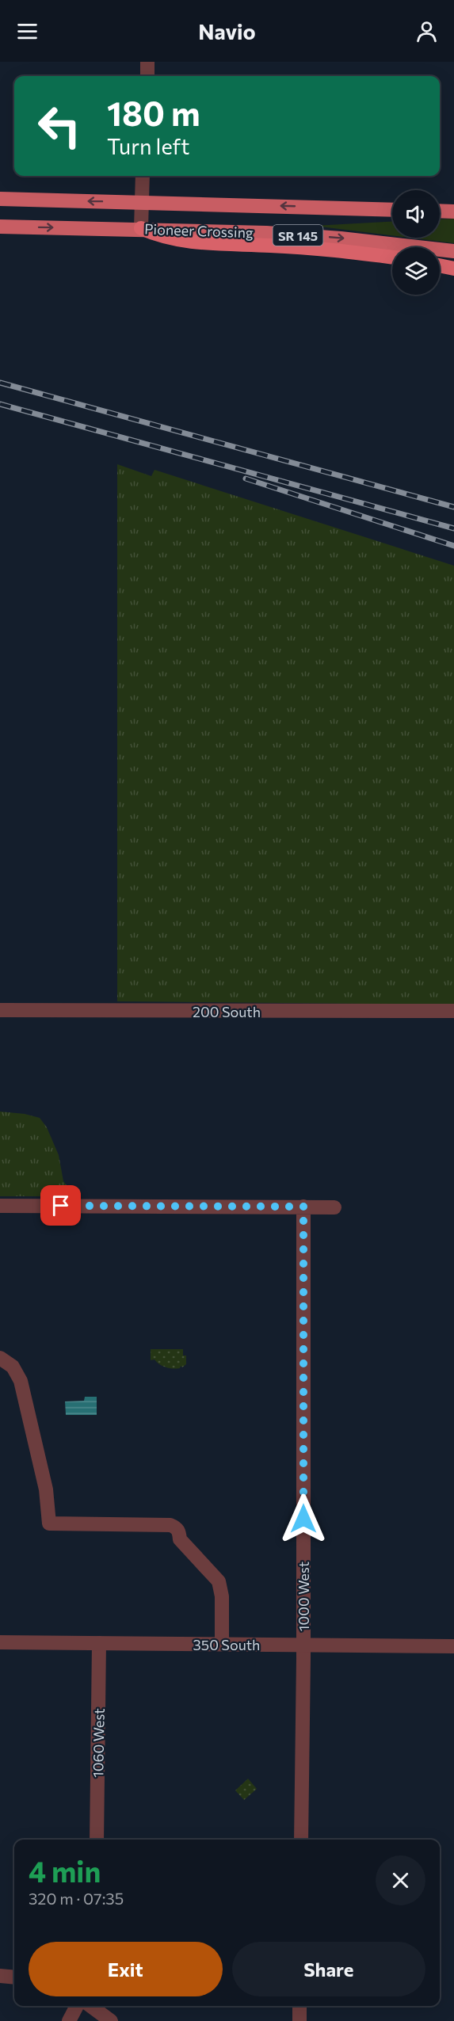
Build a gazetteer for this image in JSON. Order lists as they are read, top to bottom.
{
  "streets": {
    "highway": ["Pioneer Crossing", "SR 145"],
    "street": [
      "200 South",
      "1000 West",
      "350 South",
      "1060 West"
    ]
  },
  "crossings": [
    ["1000 West", "350 South"],
    ["350 South", "1060 West"]
  ],
  "page": {
    "header": "Navio",
    "turn": ["180 m", "Turn left"],
    "heading": ["4 min", "320 m · 07:35"],
    "buttons": ["Exit", "Share"]
  }
}
